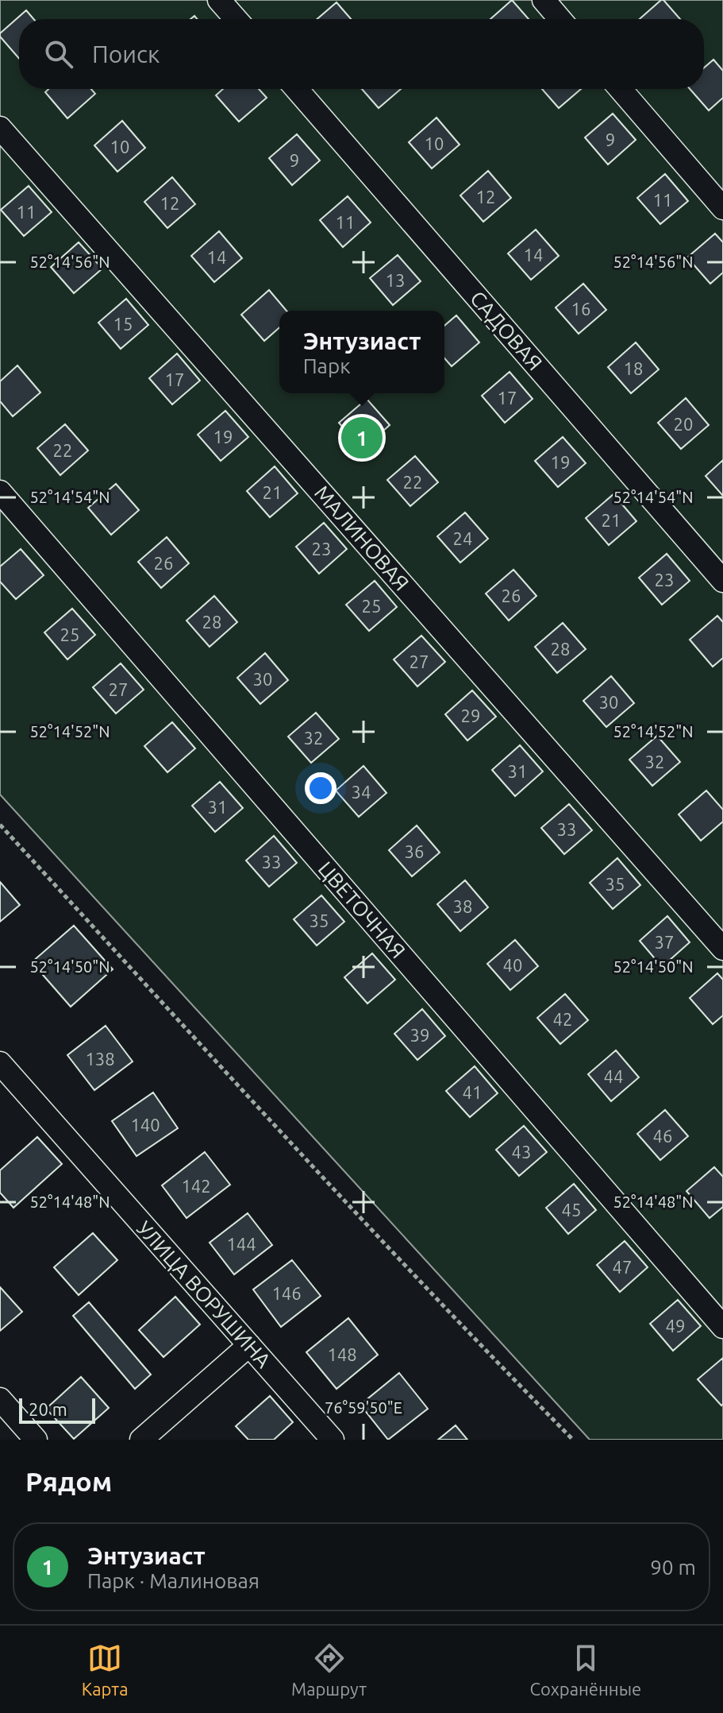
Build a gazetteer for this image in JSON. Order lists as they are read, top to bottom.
{
  "streets": {
    "street": [
      "САДОВАЯ",
      "МАЛИНОВАЯ",
      "ЦВЕТОЧНАЯ",
      "УЛИЦА ВОРУШИНА"
    ]
  },
  "house_numbers": [
    "9",
    "10",
    "10",
    "9",
    "12",
    "11",
    "12",
    "11",
    "11",
    "14",
    "14",
    "13",
    "16",
    "15",
    "18",
    "17",
    "17",
    "20",
    "19",
    "22",
    "19",
    "22",
    "21",
    "21",
    "24",
    "23",
    "26",
    "23",
    "26",
    "25",
    "28",
    "25",
    "28",
    "27",
    "30",
    "27",
    "30",
    "29",
    "32",
    "32",
    "31",
    "34",
    "31",
    "33",
    "36",
    "33",
    "35",
    "38",
    "35",
    "37",
    "40",
    "42",
    "39",
    "138",
    "44",
    "41",
    "140",
    "46",
    "43",
    "142",
    "45",
    "144",
    "47",
    "146",
    "49",
    "148"
  ],
  "scale_bar": "20 m",
  "page": {
    "search": "Поиск",
    "popup": ["Энтузиаст", "Парк"],
    "pins": "1",
    "scale": "20 m",
    "heading": "Рядом",
    "list": [
      {
        "mark": "1",
        "name": "Энтузиаст",
        "note": "Парк · Малиновая",
        "value": "90 m"
      }
    ],
    "nav": ["Карта", "Маршрут", "Сохранённые"]
  },
  "coordinates": [
    "52°14'56\"N",
    "52°14'54\"N",
    "52°14'52\"N",
    "52°14'50\"N",
    "52°14'48\"N",
    "76°59'50\"E"
  ]
}
